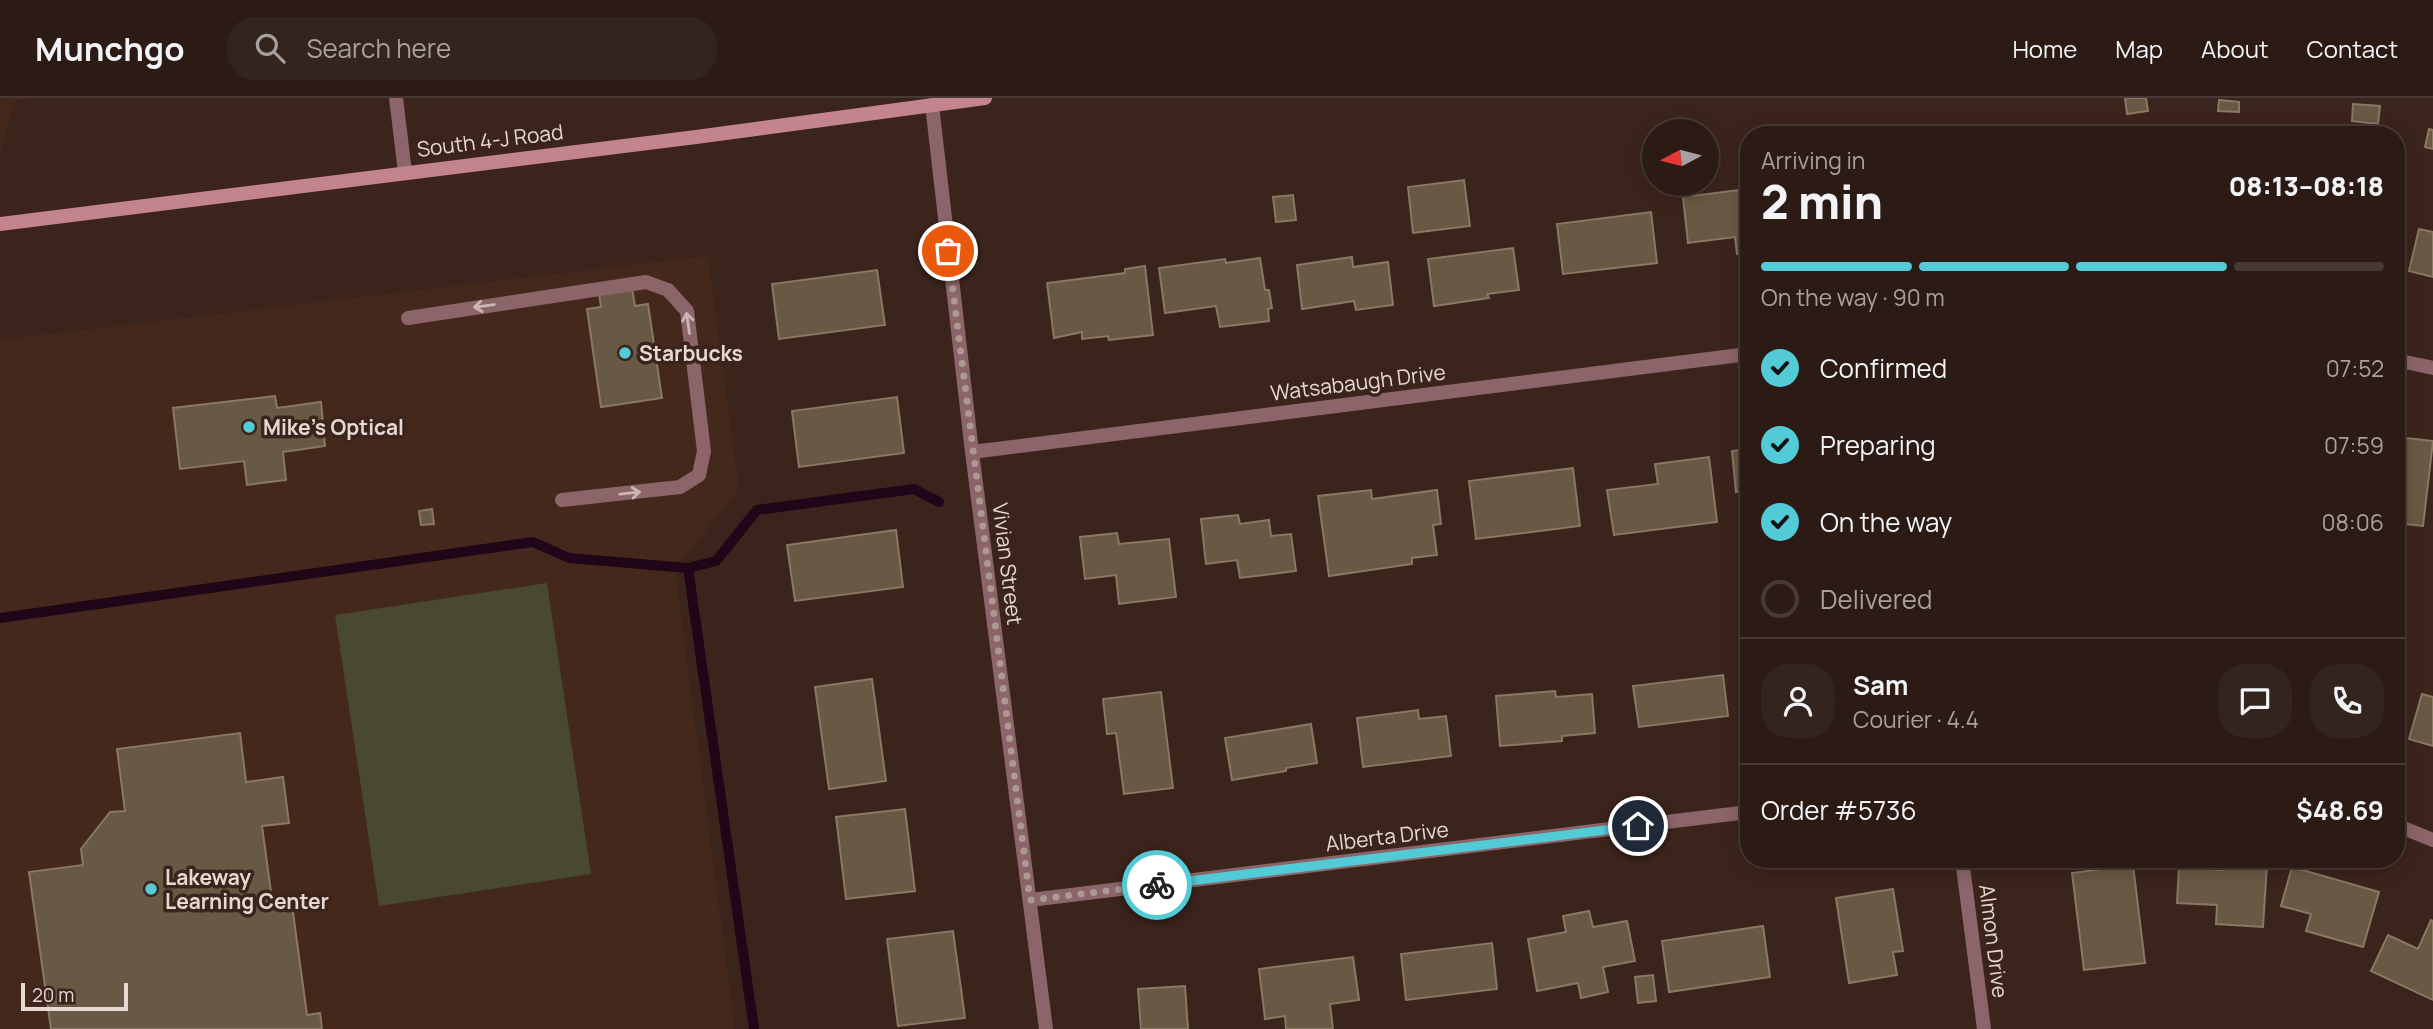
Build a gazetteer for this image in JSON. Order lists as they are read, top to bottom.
{
  "streets": {
    "main road": ["South 4-J Road"],
    "street": [
      "Watsabaugh Drive",
      "Vivian Street",
      "Alberta Drive",
      "Almon Drive"
    ]
  },
  "crossings": [
    ["South 4-J Road", "Vivian Street"],
    ["Watsabaugh Drive", "Vivian Street"],
    ["Vivian Street", "Alberta Drive"]
  ],
  "places": ["Starbucks", "Mike's Optical", "Lakeway Learning Center"],
  "scale_bar": "20 m",
  "north": "left",
  "page": {
    "header": "Munchgo",
    "search": "Search here",
    "nav": [
      "Home",
      "Map",
      "About",
      "Contact"
    ],
    "heading": ["2 min", "Arriving in", "08:13–08:18"],
    "panel": [
      "Sam",
      "Courier · 4.4",
      "Order #5736",
      "$48.69"
    ],
    "bar": "On the way · 90 m",
    "list": [
      ["Confirmed", "07:52"],
      ["Preparing", "07:59"],
      ["On the way", "08:06"],
      "Delivered"
    ],
    "scale": "20 m"
  }
}
